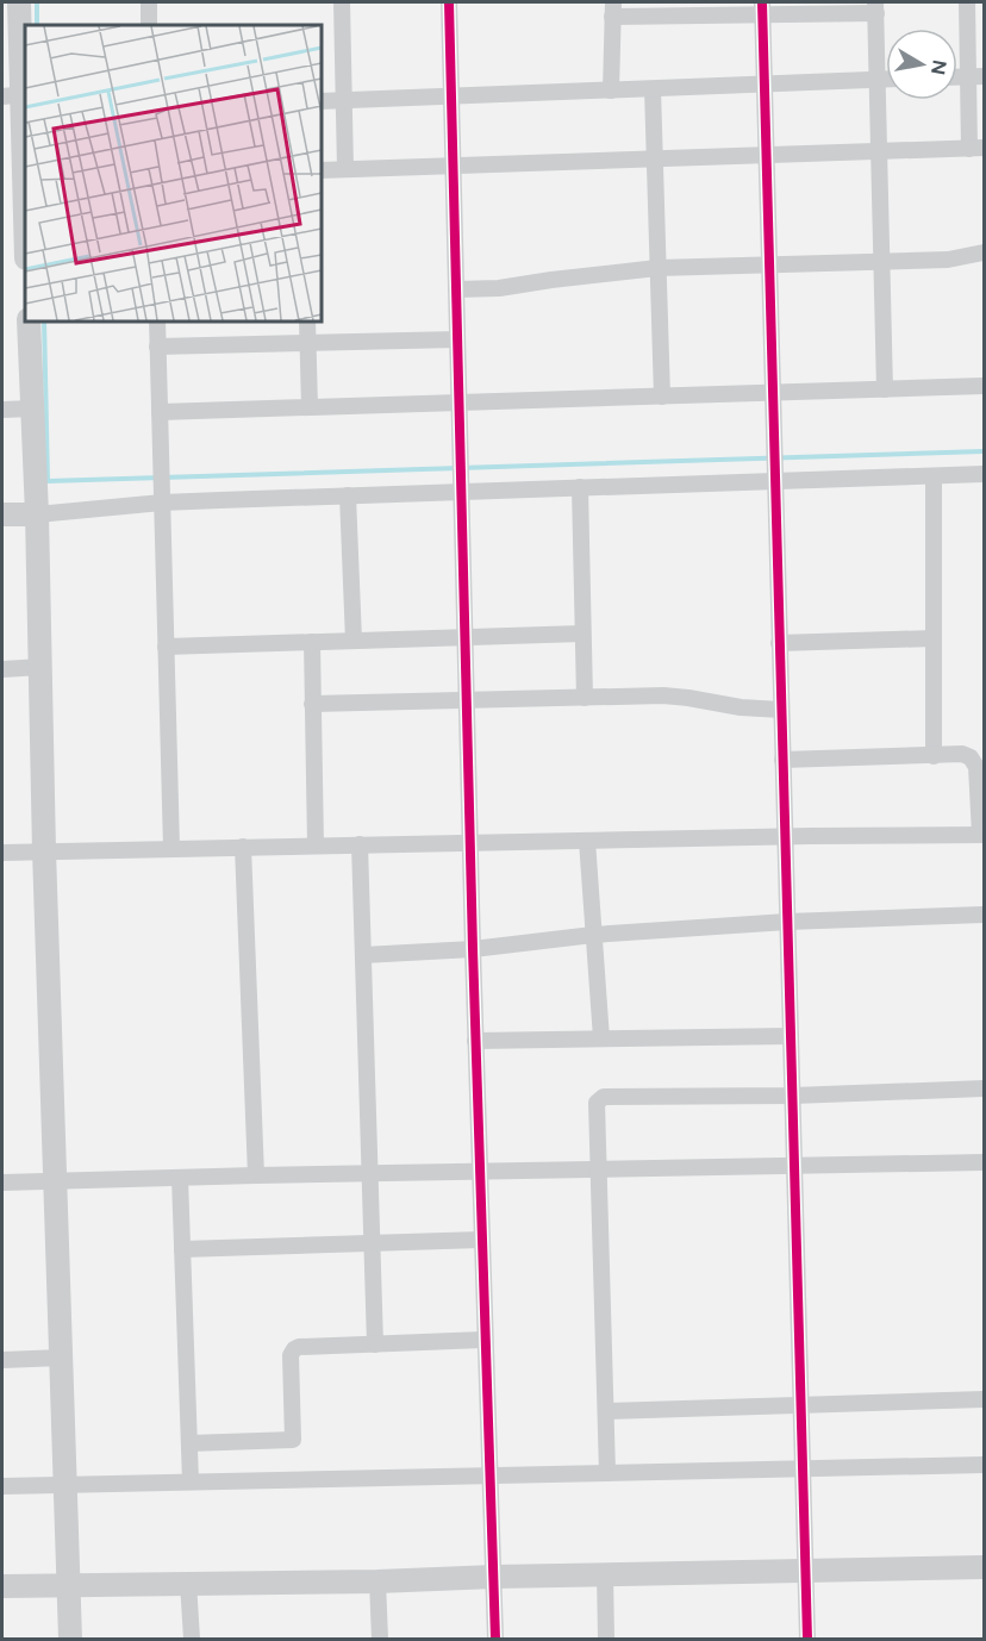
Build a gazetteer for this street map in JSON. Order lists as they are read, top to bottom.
{
  "north": "right"
}
